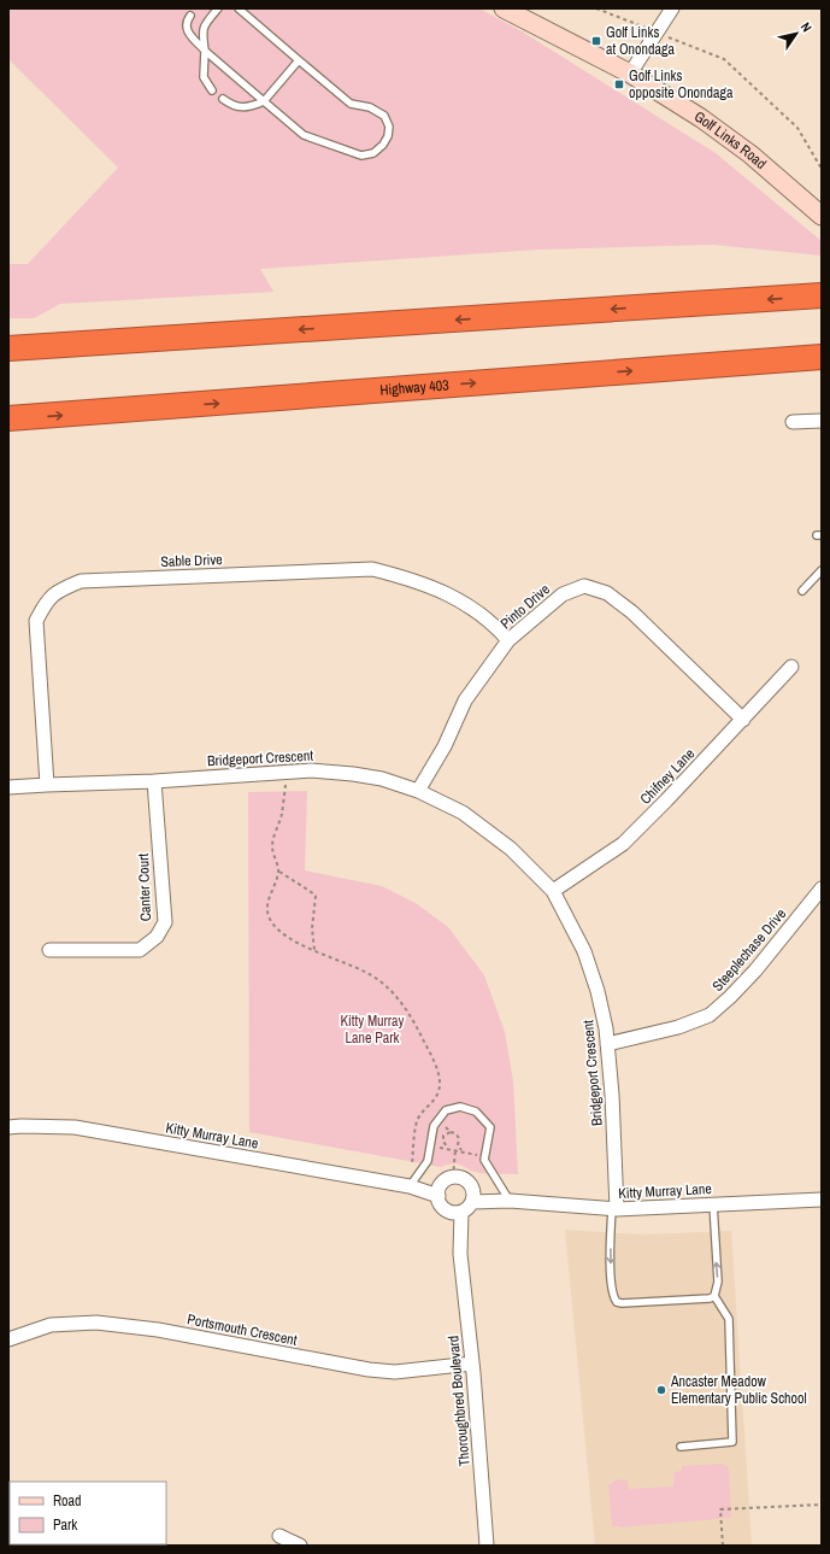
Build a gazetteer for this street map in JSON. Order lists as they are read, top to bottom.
{
  "streets": {
    "highway": ["Highway 403"],
    "main road": ["Golf Links Road"],
    "street": [
      "Sable Drive",
      "Pinto Drive",
      "Bridgeport Crescent",
      "Chifney Lane",
      "Canter Court",
      "Steeplechase Drive",
      "Kitty Murray Lane",
      "Portsmouth Crescent",
      "Thoroughbred Boulevard"
    ]
  },
  "crossings": [
    ["Sable Drive", "Pinto Drive"],
    ["Sable Drive", "Bridgeport Crescent"],
    ["Pinto Drive", "Bridgeport Crescent"],
    ["Pinto Drive", "Chifney Lane"],
    ["Bridgeport Crescent", "Chifney Lane"],
    ["Bridgeport Crescent", "Canter Court"],
    ["Bridgeport Crescent", "Steeplechase Drive"],
    ["Bridgeport Crescent", "Kitty Murray Lane"],
    ["Kitty Murray Lane", "Thoroughbred Boulevard"],
    ["Portsmouth Crescent", "Thoroughbred Boulevard"]
  ],
  "parks": ["Kitty Murray Lane Park"],
  "places": {
    "transit": ["Golf Links at Onondaga", "Golf Links opposite Onondaga"],
    "other": ["Ancaster Meadow Elementary Public School"]
  },
  "legend": ["Road", "Park"],
  "north": "top right"
}
